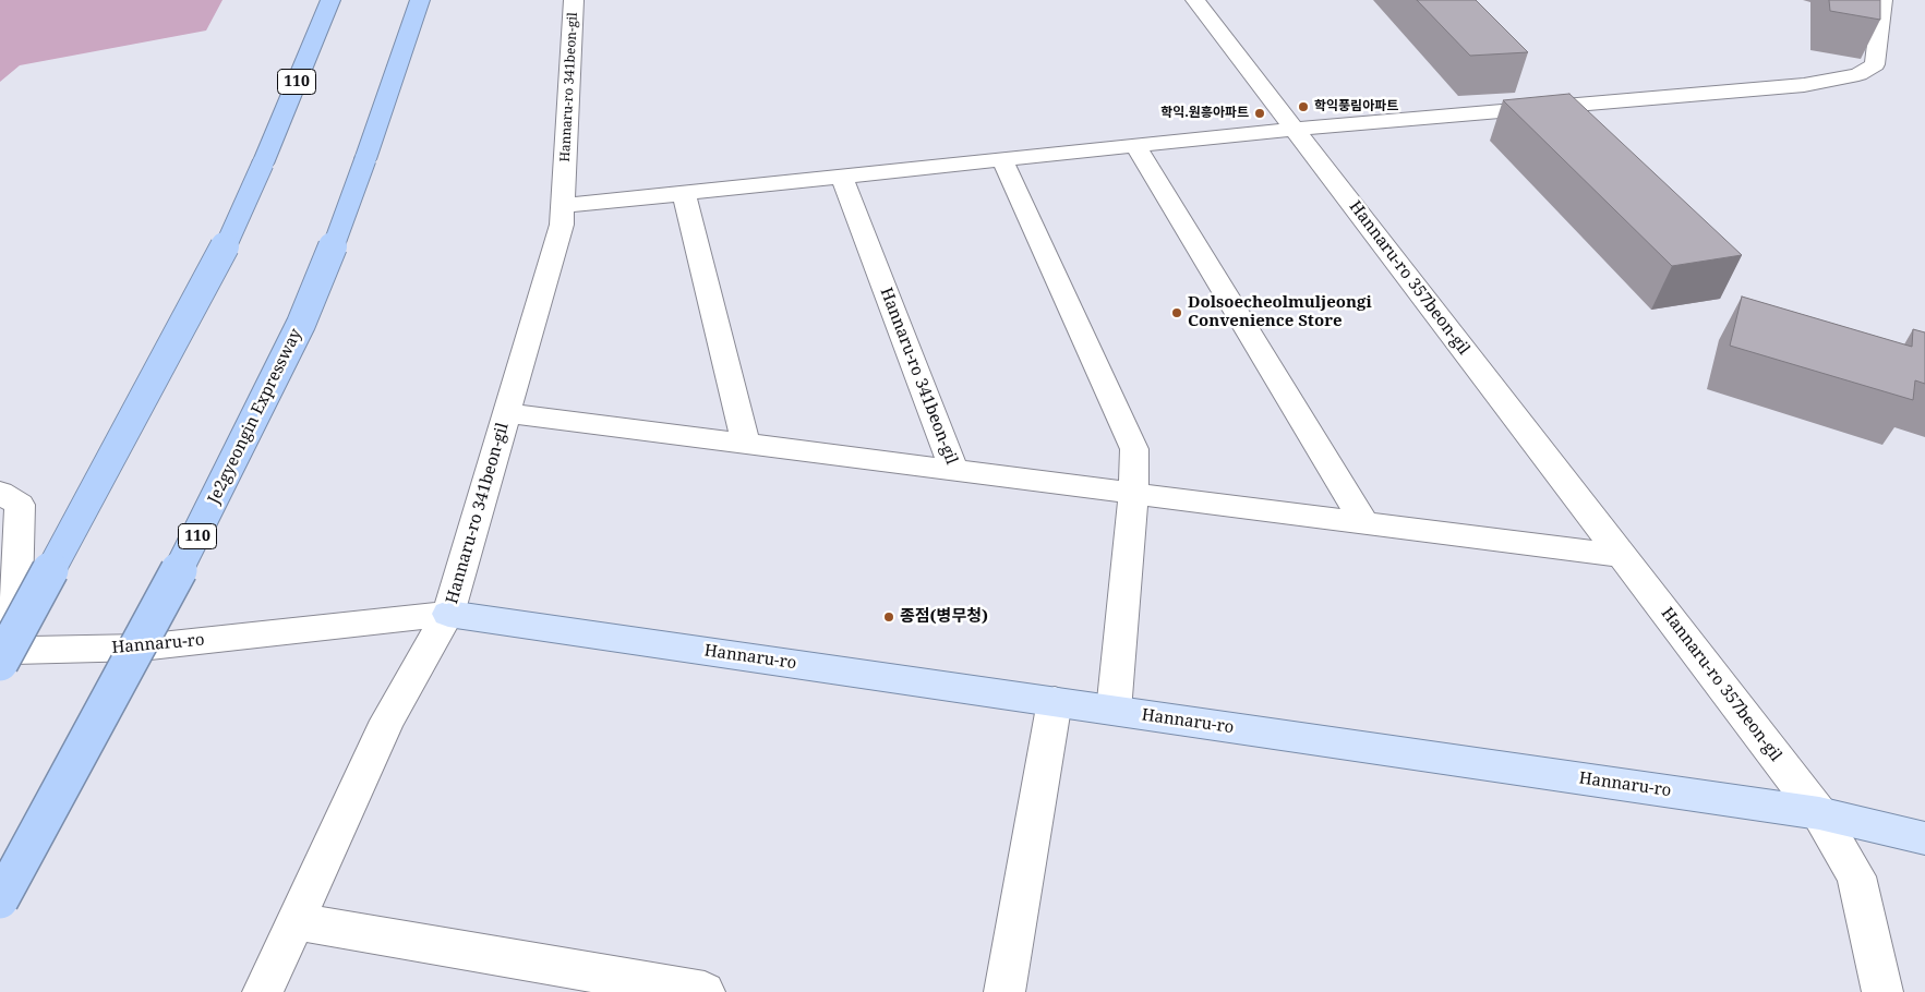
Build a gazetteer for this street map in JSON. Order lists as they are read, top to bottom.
{
  "streets": {
    "highway": ["110", "Je2gyeongin Expressway"],
    "main road": ["Hannaru-ro"],
    "street": ["Hannaru-ro 341beon-gil", "Hannaru-ro 357beon-gil"]
  },
  "crossings": [
    ["Hannaru-ro 341beon-gil", "Hannaru-ro"],
    ["Hannaru-ro 357beon-gil", "Hannaru-ro"]
  ],
  "places": [
    "학익풍림아파트",
    "학익.원흥아파트",
    "Dolsoecheolmuljeongi Convenience Store",
    "종점(병무청)"
  ]
}
